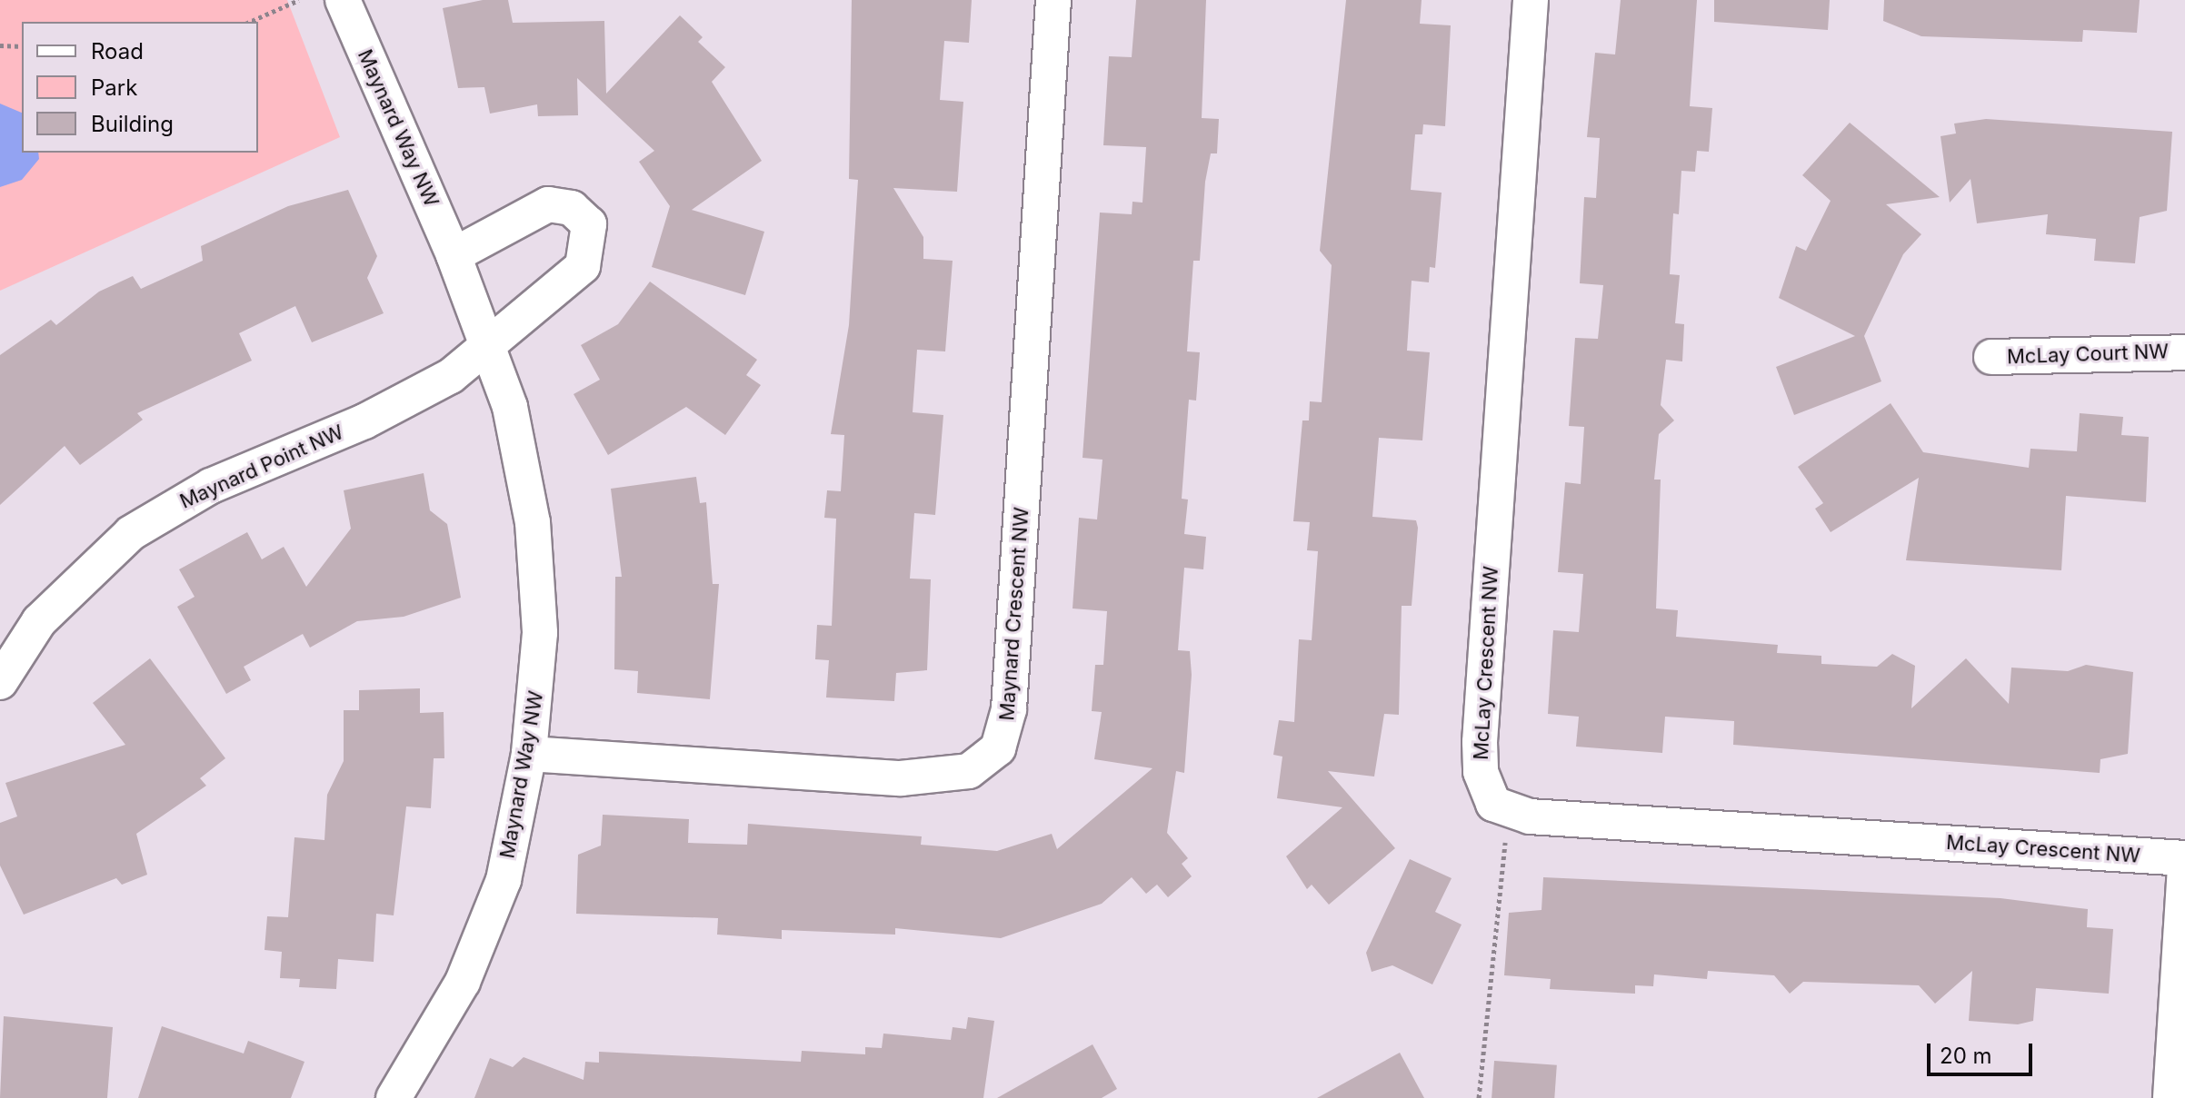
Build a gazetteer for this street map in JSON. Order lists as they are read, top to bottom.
{
  "streets": {
    "street": [
      "Maynard Way NW",
      "McLay Court NW",
      "Maynard Point NW",
      "Maynard Crescent NW",
      "McLay Crescent NW"
    ]
  },
  "crossings": [
    ["Maynard Way NW", "Maynard Point NW"],
    ["Maynard Way NW", "Maynard Crescent NW"]
  ],
  "legend": ["Road", "Park", "Building"],
  "scale_bar": "20 m"
}
